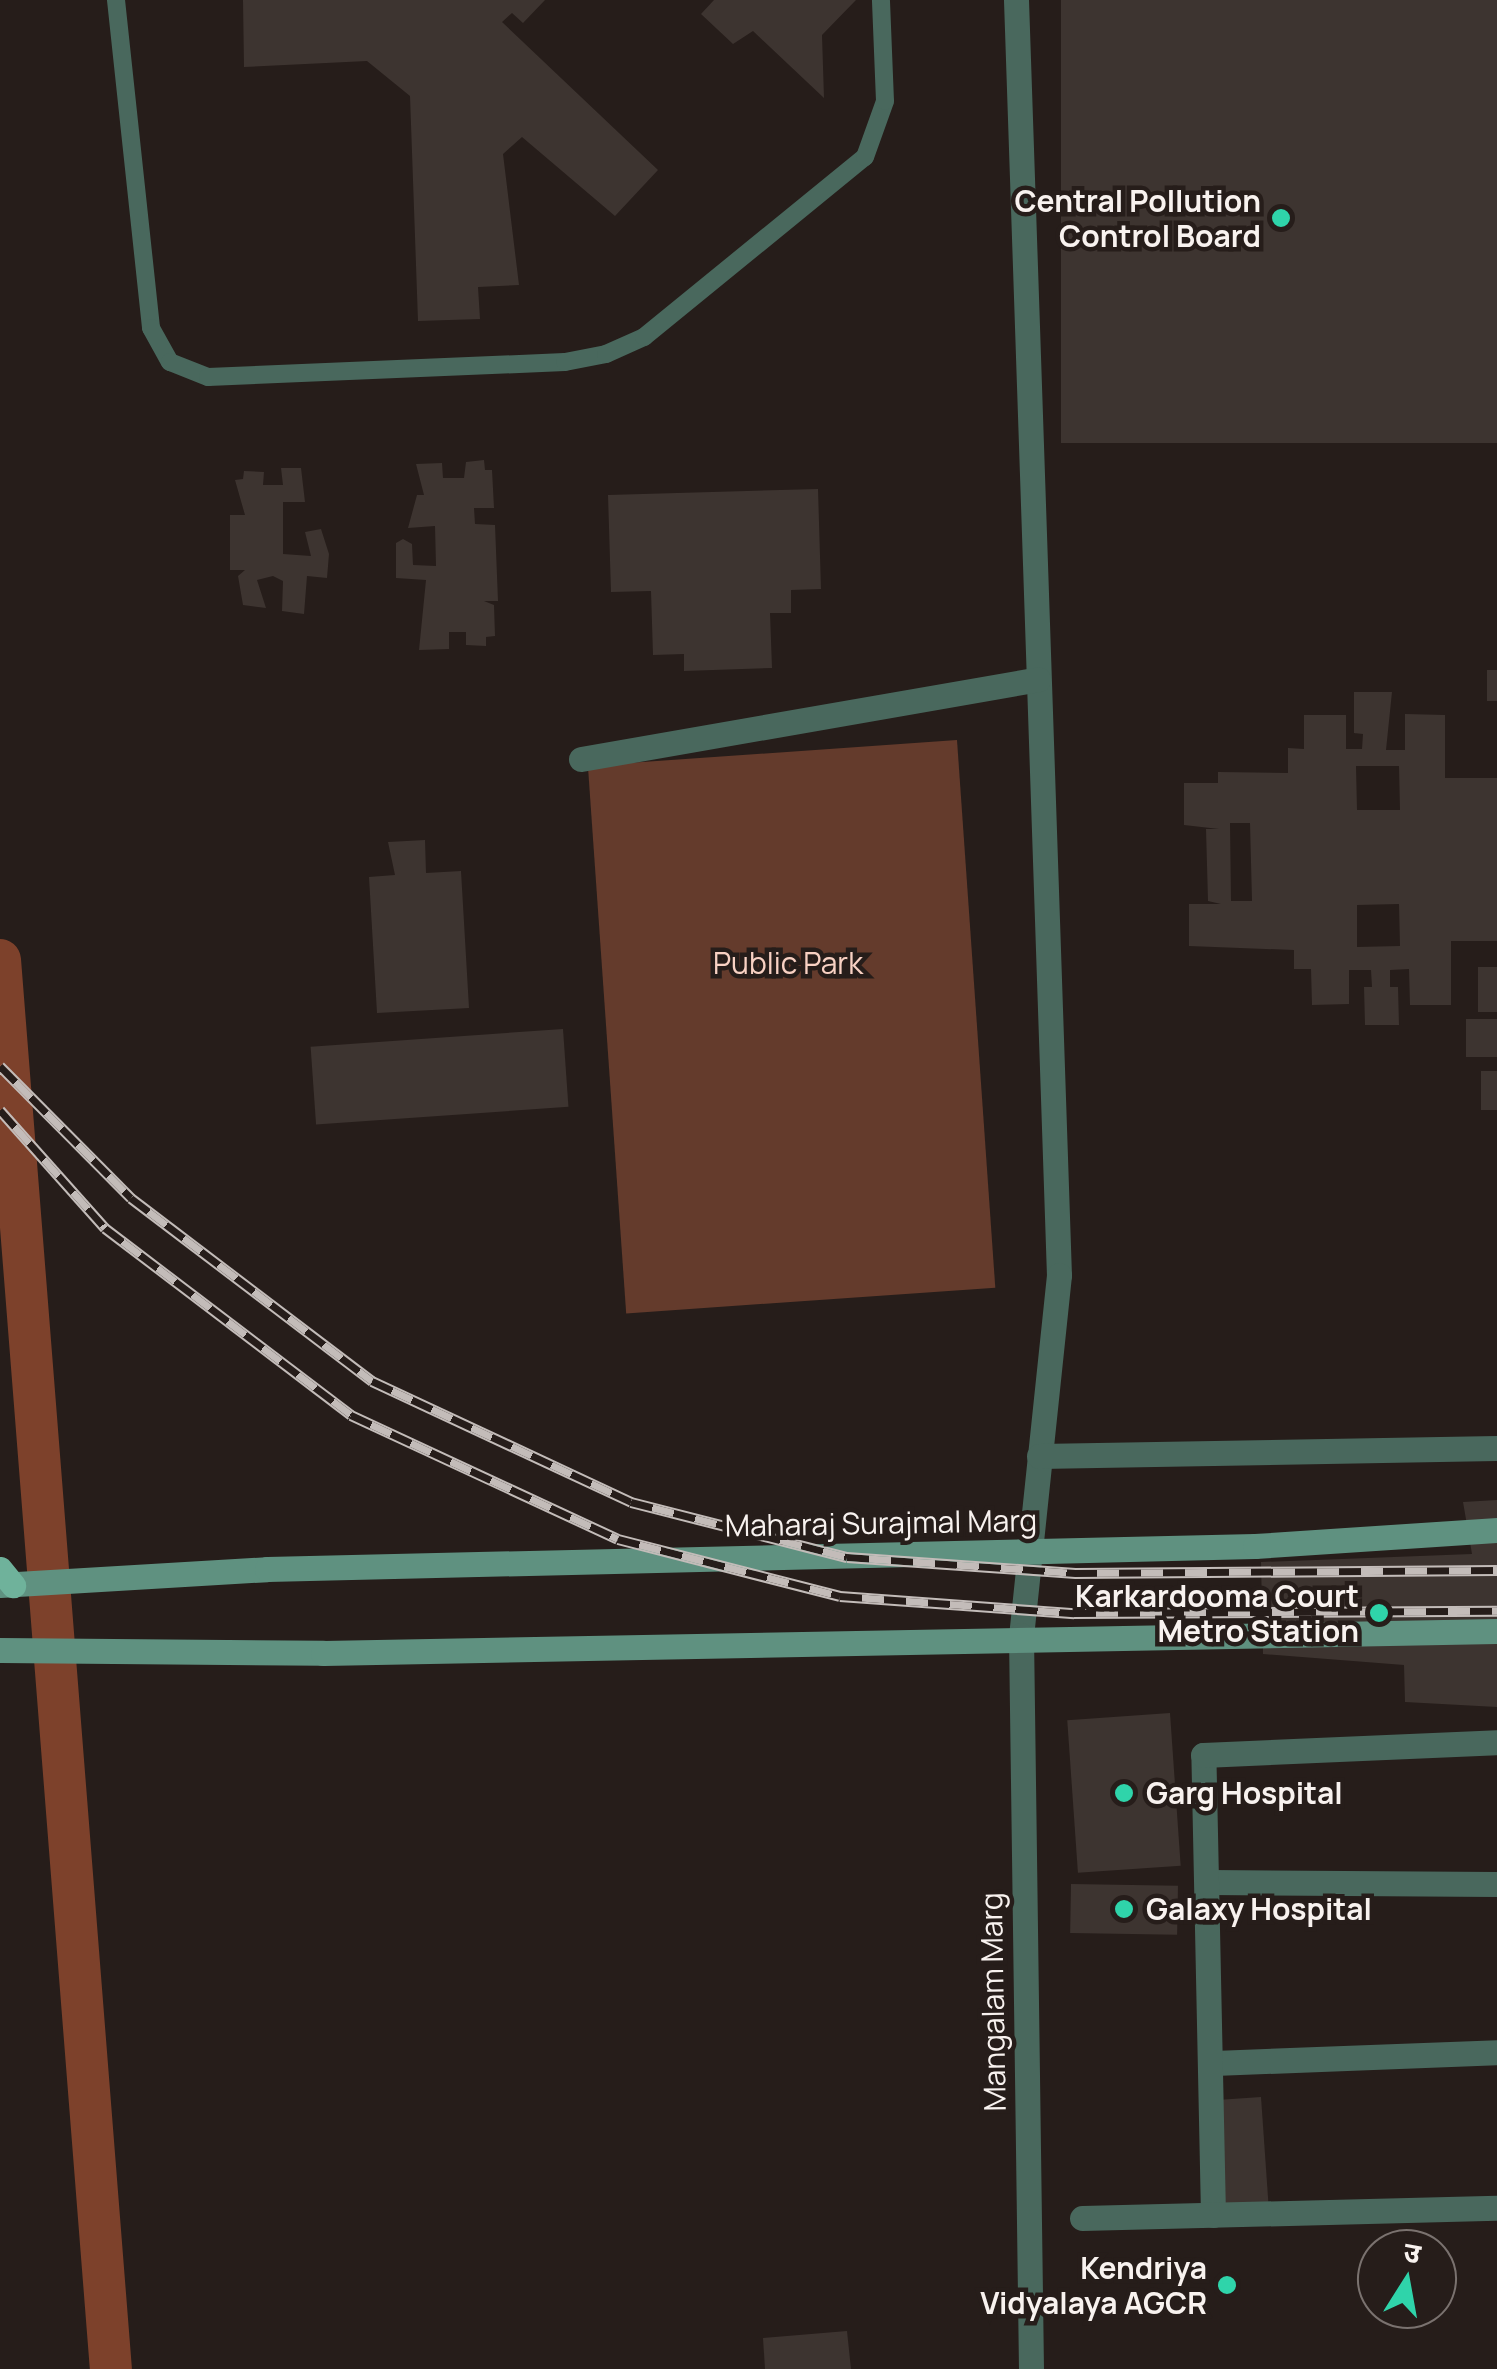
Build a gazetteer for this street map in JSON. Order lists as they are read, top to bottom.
{
  "streets": {
    "main road": ["Maharaj Surajmal Marg"],
    "street": ["Mangalam Marg"]
  },
  "crossings": [
    ["Maharaj Surajmal Marg", "Mangalam Marg"]
  ],
  "parks": ["Public Park"],
  "places": [
    "Central Pollution Control Board",
    "Karkardooma Court Metro Station",
    "Garg Hospital",
    "Galaxy Hospital",
    "Kendriya Vidyalaya AGCR"
  ],
  "north": "top"
}
